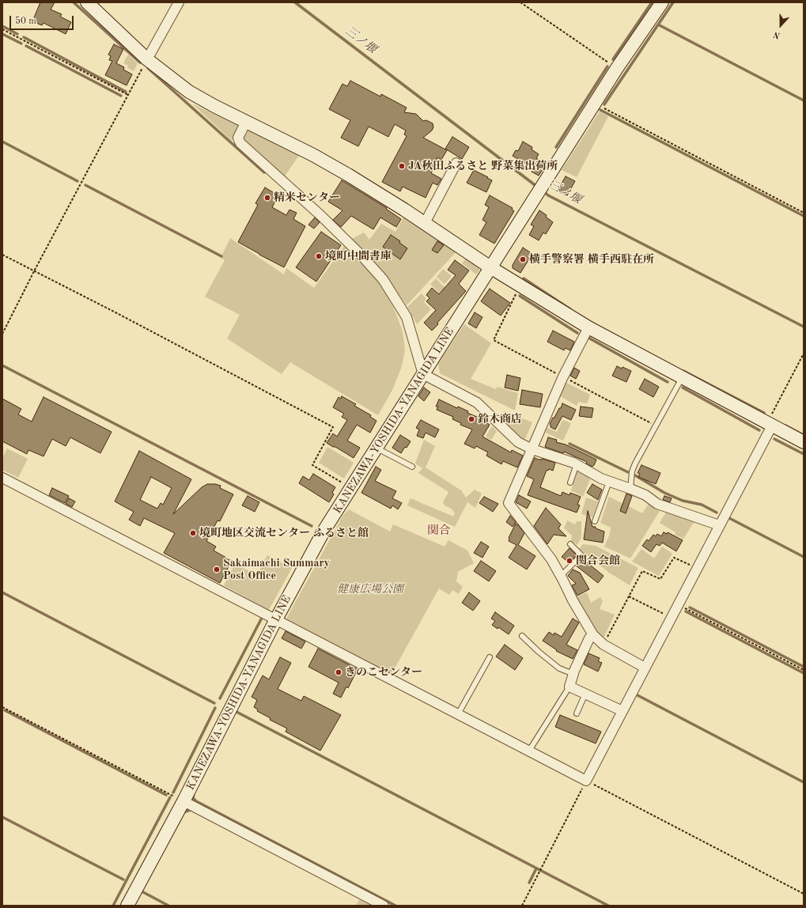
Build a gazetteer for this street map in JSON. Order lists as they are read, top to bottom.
{
  "streets": {
    "main road": ["KANEZAWA-YOSHIDA-YANAGIDA LINE"]
  },
  "districts": ["関合"],
  "water": ["三ノ堰"],
  "parks": ["健康広場公園"],
  "places": [
    "JA秋田ふるさと 野菜集出荷所",
    "精米センター",
    "境町中間書庫",
    "横手警察署 横手西駐在所",
    "鈴木商店",
    "境町地区交流センター ふるさと館",
    "関合会館",
    "Sakaimachi Summary Post Office",
    "きのこセンター"
  ],
  "scale_bar": "50 m",
  "north": "bottom"
}
